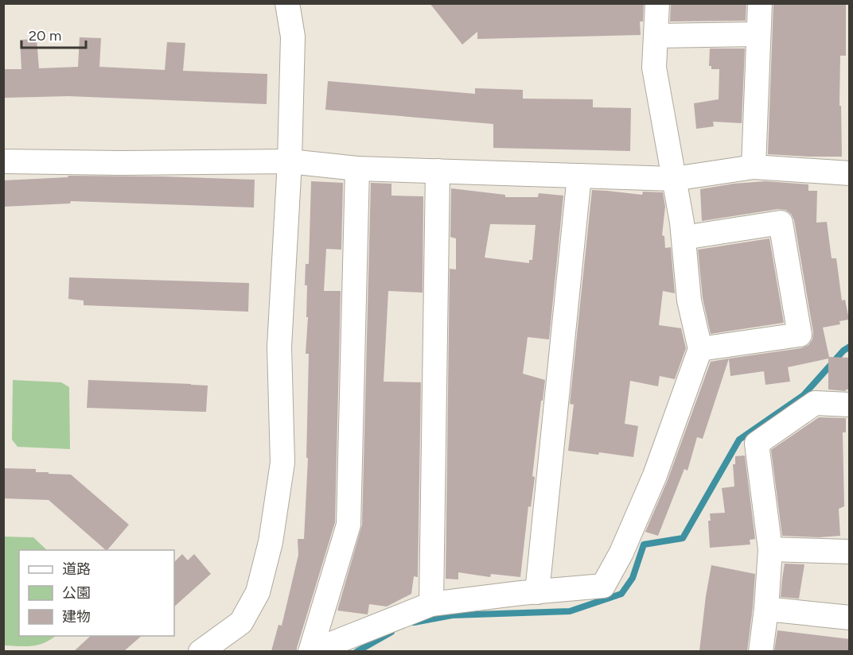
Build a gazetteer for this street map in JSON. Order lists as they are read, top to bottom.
{
  "legend": ["道路", "公園", "建物"],
  "scale_bar": "20 m"
}
